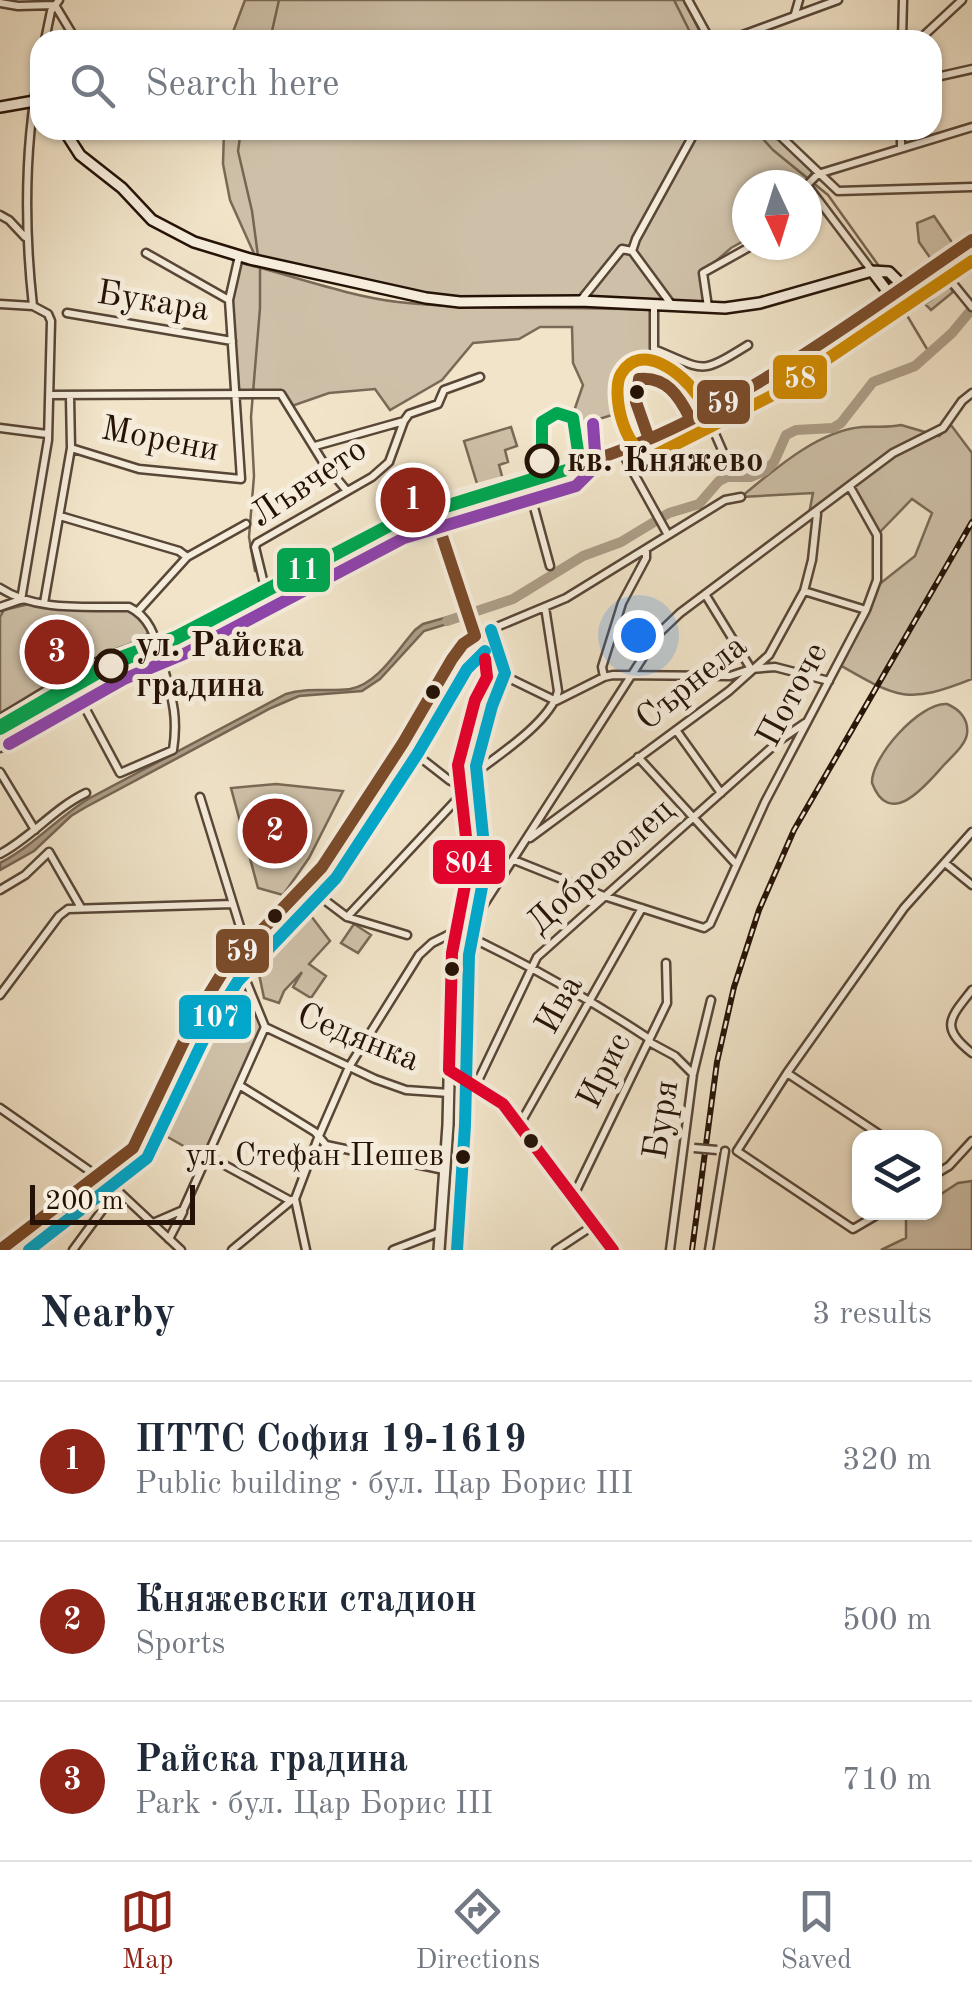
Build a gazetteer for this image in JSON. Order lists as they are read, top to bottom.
{
  "streets": {
    "street": [
      "Букара",
      "Морени",
      "Лъвчето",
      "Сърнела",
      "Поточе",
      "Доброволец",
      "Ива",
      "Седянка",
      "Ирис",
      "Буря"
    ]
  },
  "crossings": [
    ["Поточе", "Доброволец"],
    ["Поточе", "Ива"]
  ],
  "places": ["кв. Княжево", "ул. Райска градина", "ул. Стефан Пешев"],
  "lines": [
    "transit line 59",
    "transit line 58",
    "transit line 11",
    "transit line 107",
    "transit line 804"
  ],
  "scale_bar": "200 m",
  "north": "bottom",
  "page": {
    "search": "Search here",
    "pins": ["1", "3", "2"],
    "scale": "200 m",
    "heading": ["Nearby", "3 results"],
    "list": [
      {
        "mark": "1",
        "name": "ПТТС София 19-1619",
        "note": "Public building · бул. Цар Борис III",
        "value": "320 m"
      },
      {
        "mark": "2",
        "name": "Княжевски стадион",
        "note": "Sports",
        "value": "500 m"
      },
      {
        "mark": "3",
        "name": "Райска градина",
        "note": "Park · бул. Цар Борис III",
        "value": "710 m"
      }
    ],
    "nav": ["Map", "Directions", "Saved"]
  }
}
